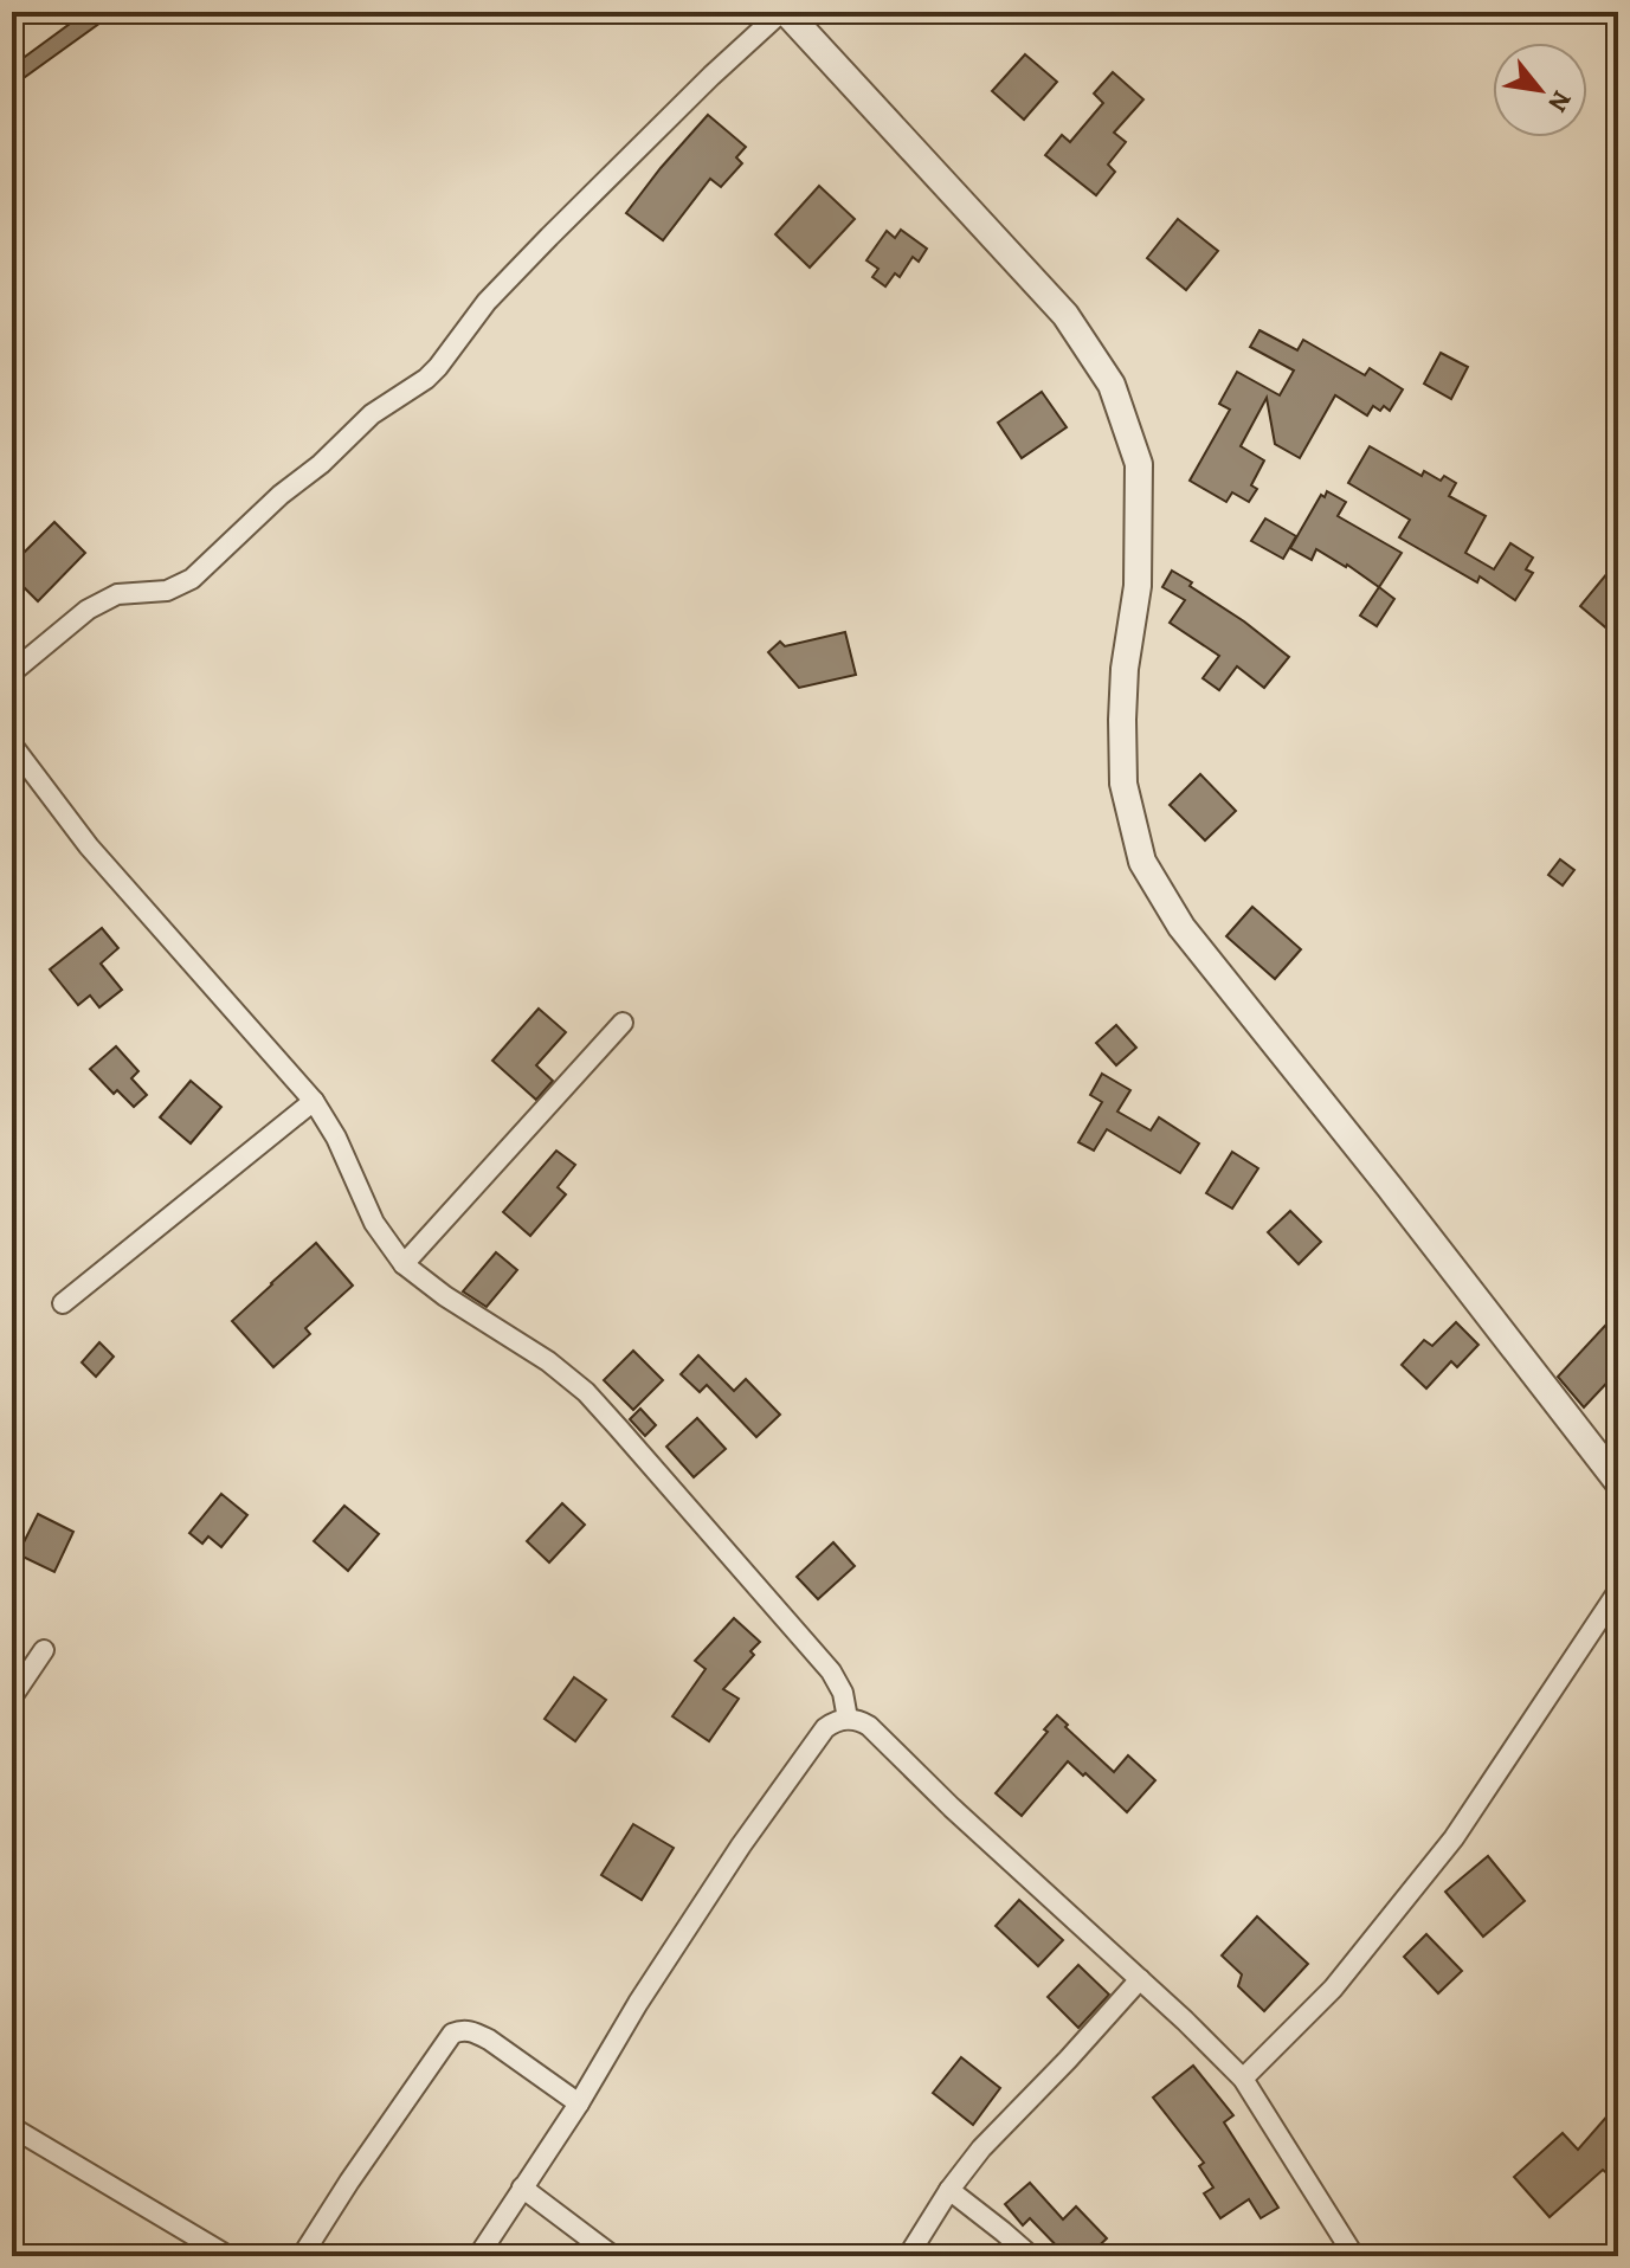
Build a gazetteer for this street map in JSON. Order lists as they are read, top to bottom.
{
  "north": "bottom right"
}
